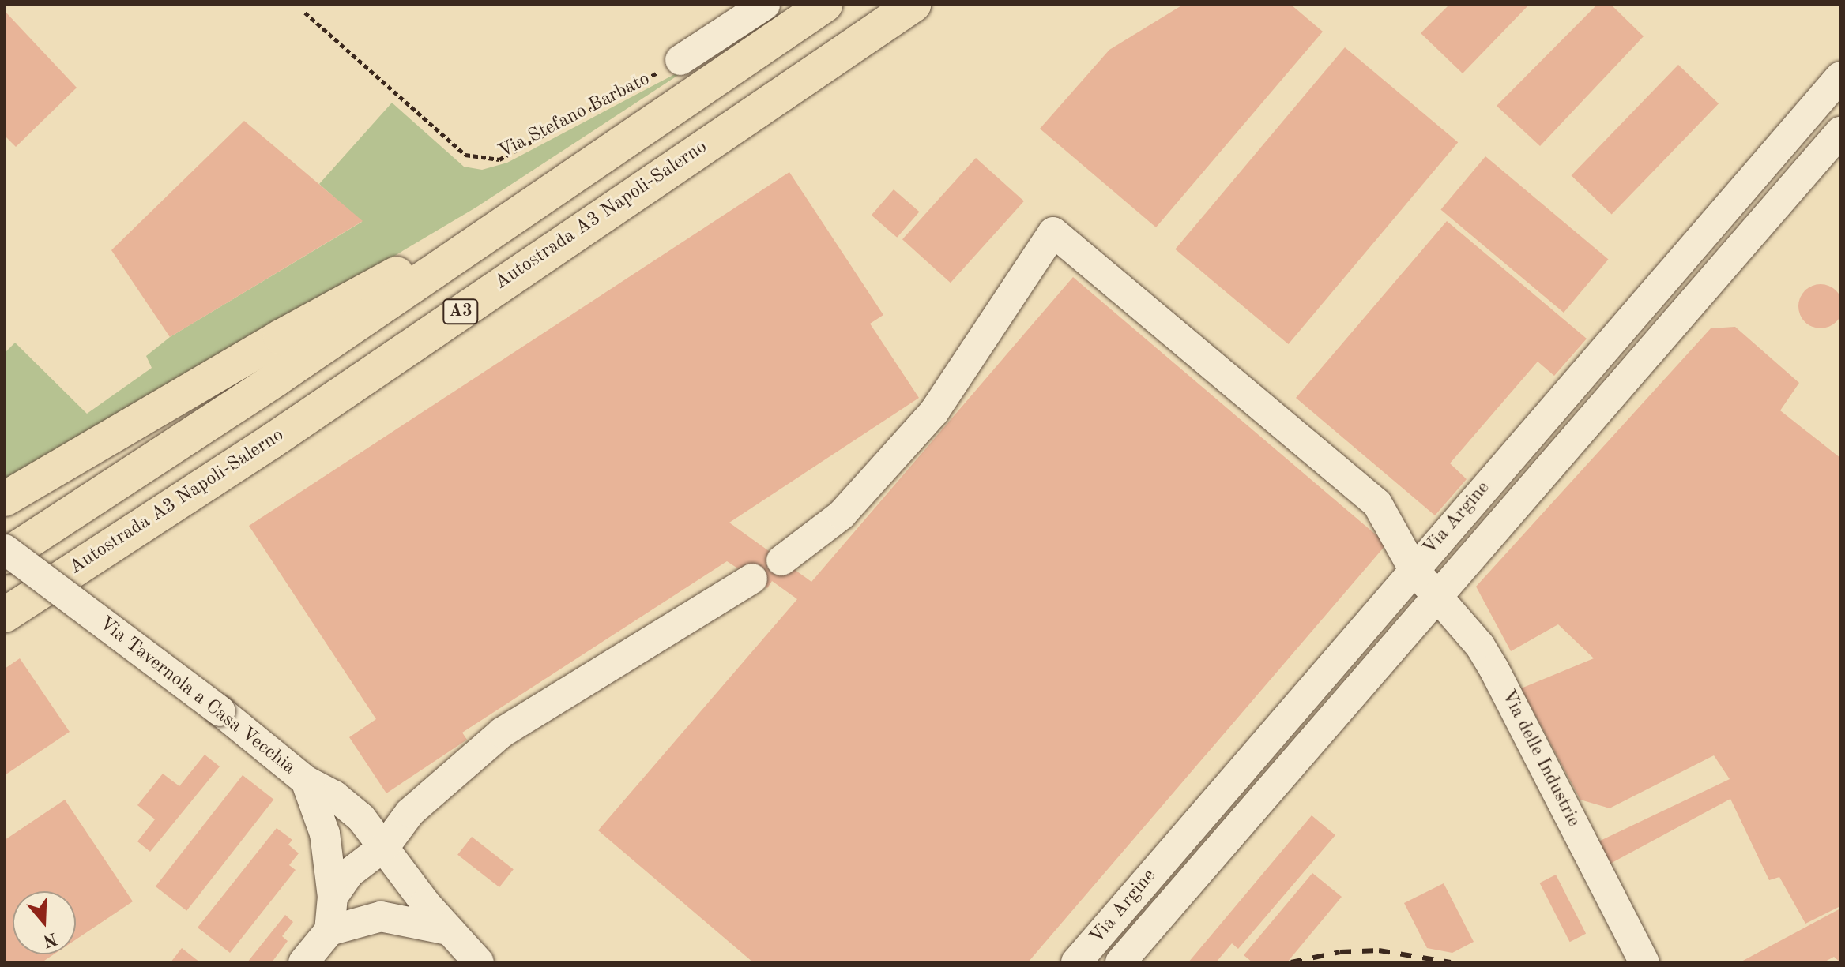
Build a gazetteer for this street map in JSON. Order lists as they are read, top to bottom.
{
  "streets": {
    "highway": ["Autostrada A3 Napoli-Salerno", "A3"],
    "street": ["Via Argine", "Via Tavernola a Casa Vecchia", "Via delle Industrie"],
    "path": ["Via Stefano Barbato"]
  },
  "crossings": [
    ["Via Argine", "Via delle Industrie"]
  ],
  "north": "bottom"
}
